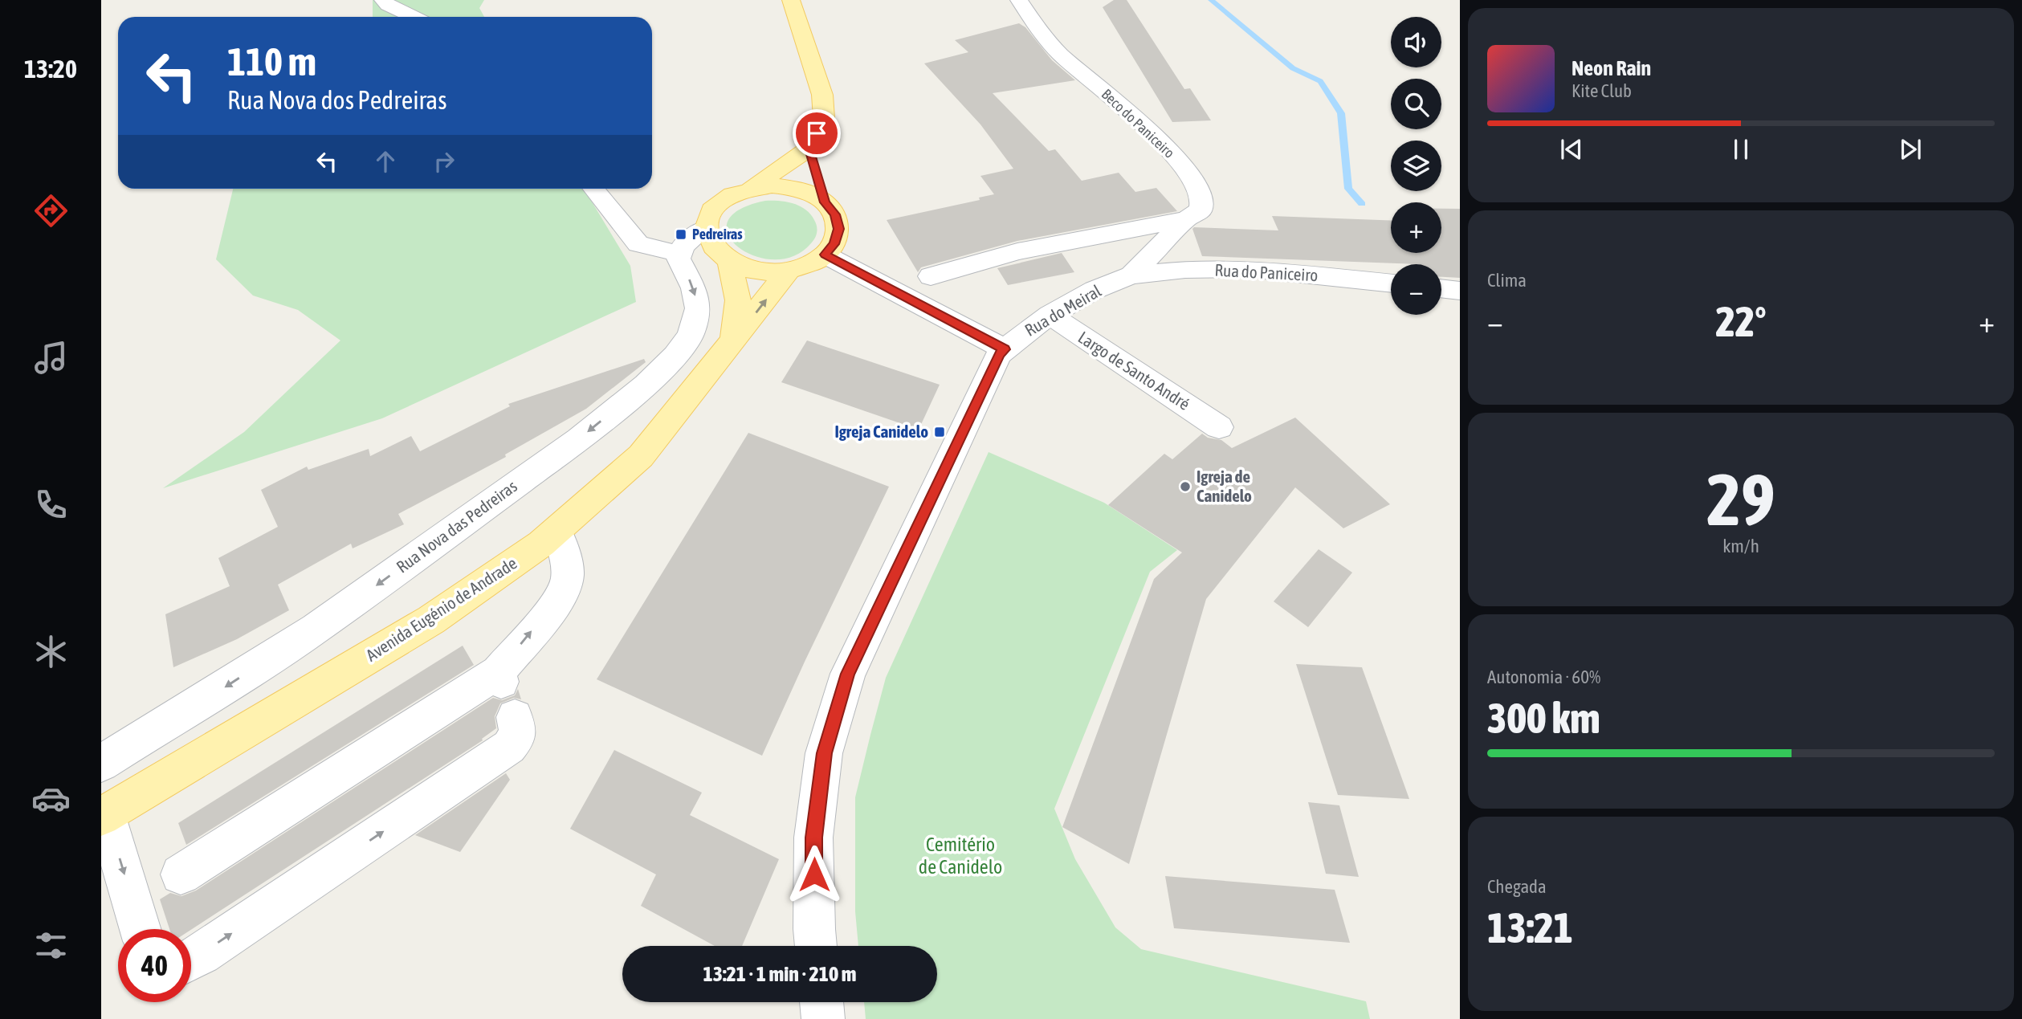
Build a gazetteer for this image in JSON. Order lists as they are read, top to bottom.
{
  "streets": {
    "main road": ["Avenida Eugénio de Andrade"],
    "street": [
      "Beco do Paniceiro",
      "Rua do Paniceiro",
      "Rua do Meiral",
      "Largo de Santo André",
      "Rua Nova das Pedreiras"
    ]
  },
  "crossings": [
    ["Beco do Paniceiro", "Rua do Paniceiro"],
    ["Beco do Paniceiro", "Rua do Meiral"],
    ["Rua do Paniceiro", "Rua do Meiral"],
    ["Rua do Meiral", "Largo de Santo André"]
  ],
  "parks": ["Cemitério de Canidelo"],
  "places": {
    "transit": ["Pedreiras", "Igreja Canidelo"],
    "other": ["Igreja de Canidelo"]
  },
  "page": {
    "tabs": "13:20",
    "map_buttons": ["+", "−"],
    "turn": ["110 m", "Rua Nova dos Pedreiras"],
    "song": ["Neon Rain", "Kite Club"],
    "tile": [
      "Clima",
      ["29", "km/h"],
      ["Autonomia · 60%", "300 km"],
      ["Chegada", "13:21"]
    ],
    "heat": ["−", "22°", "+"],
    "limit": "40",
    "trip": "13:21 · 1 min · 210 m"
  }
}
